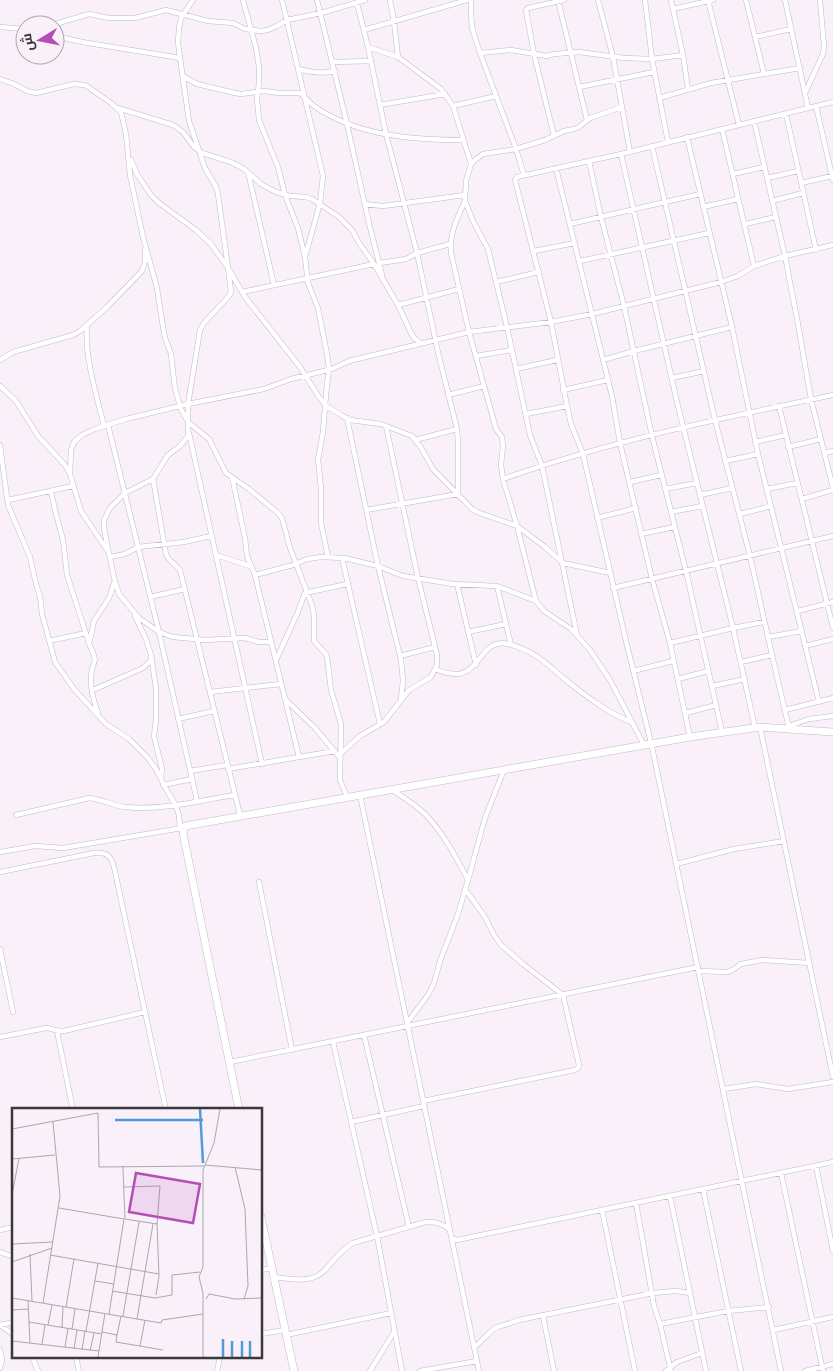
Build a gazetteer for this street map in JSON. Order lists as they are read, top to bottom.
{
  "north": "left"
}
